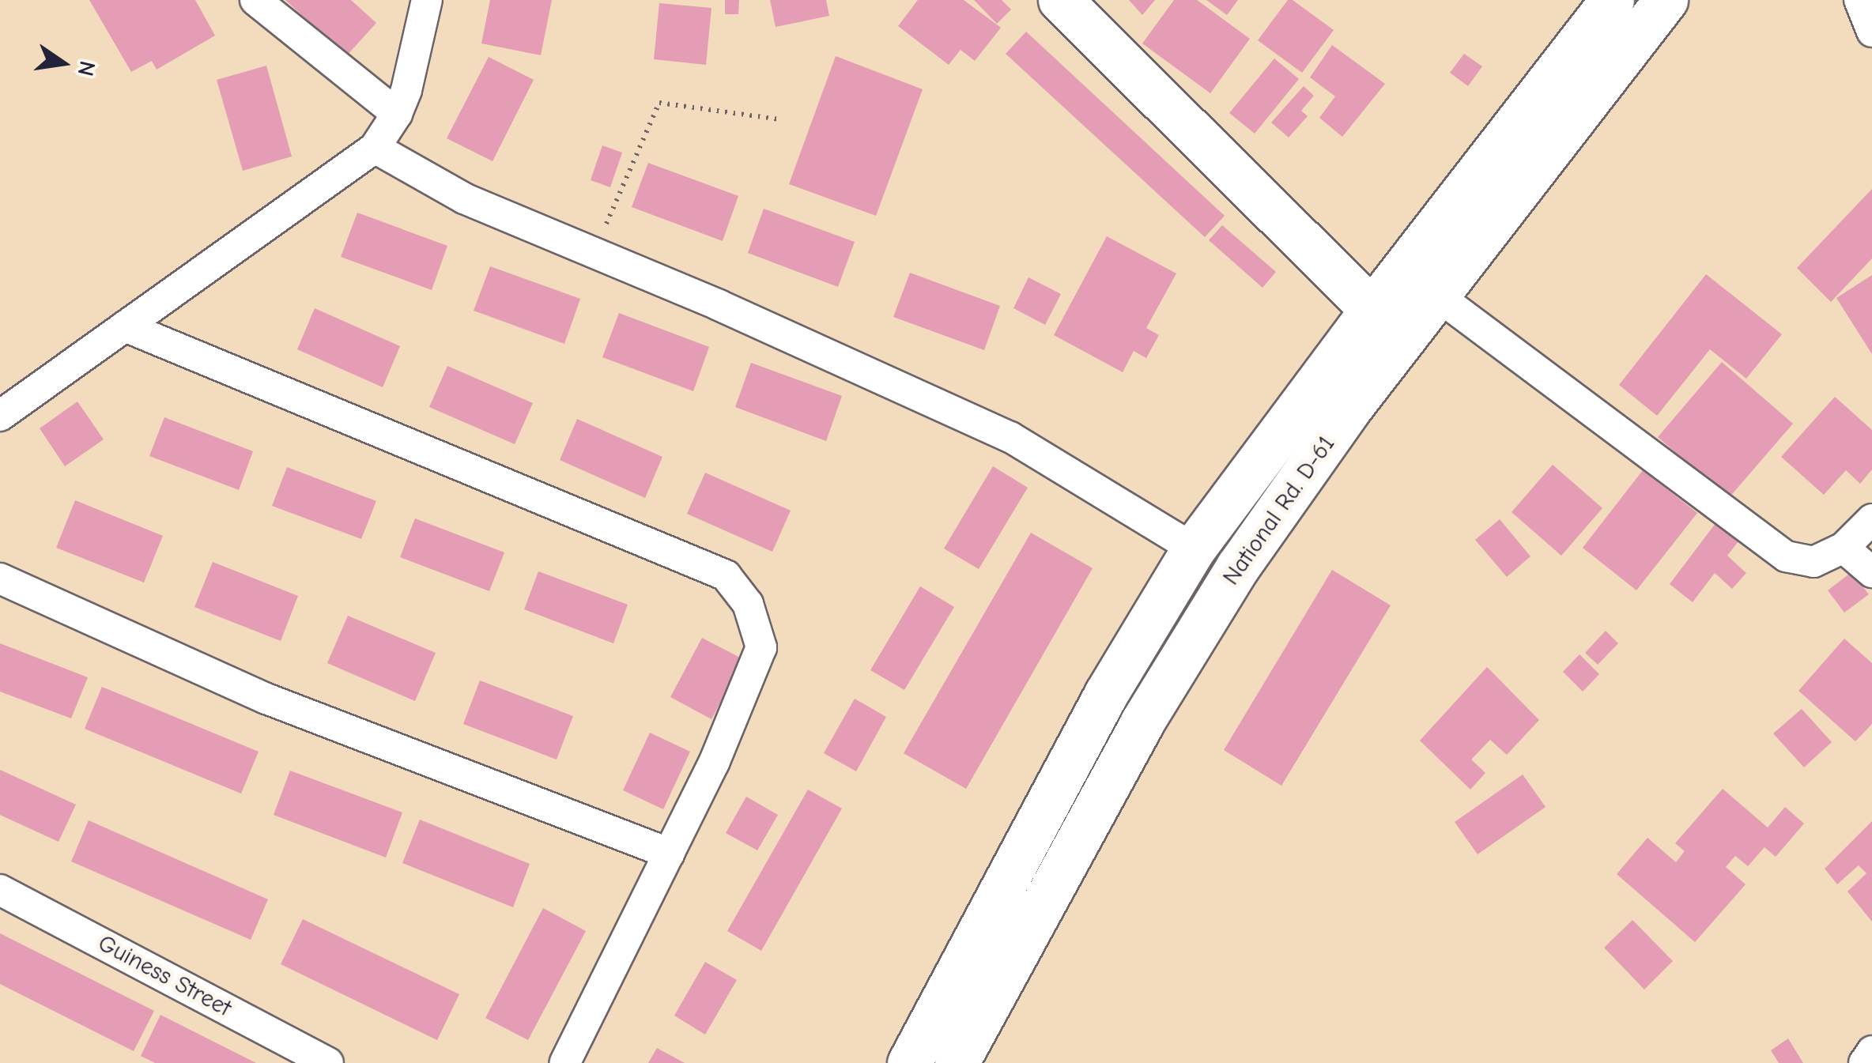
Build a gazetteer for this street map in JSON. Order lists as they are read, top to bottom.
{
  "streets": {
    "main road": ["National Rd. D-61"],
    "street": ["Guiness Street"]
  },
  "north": "right"
}
